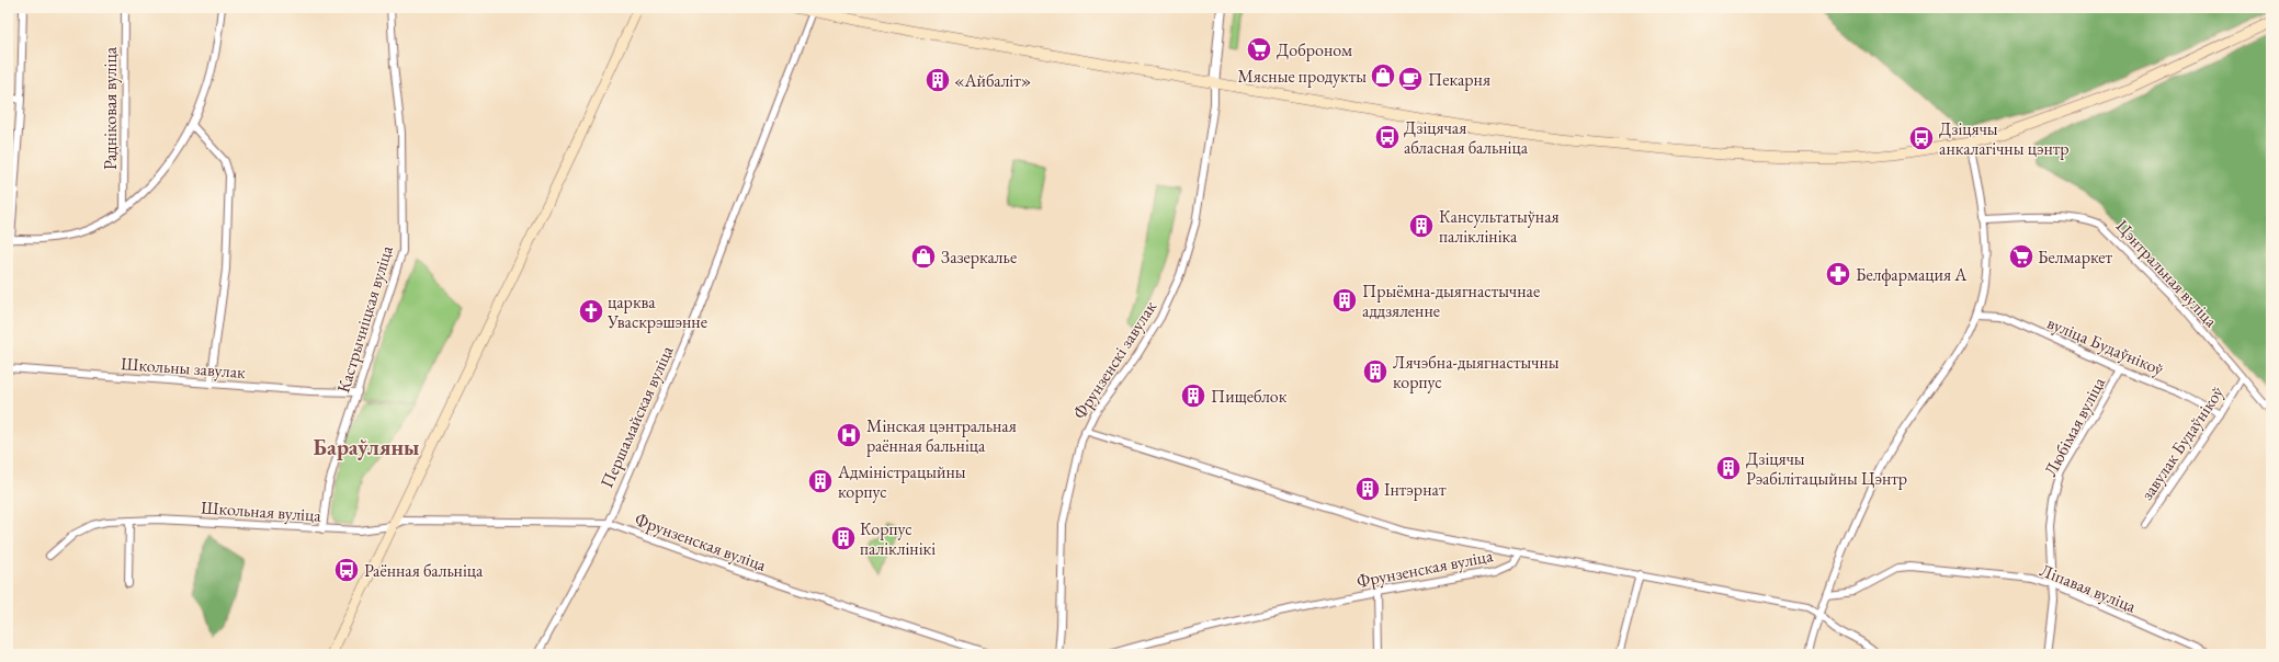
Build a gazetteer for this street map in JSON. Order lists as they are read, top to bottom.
{
  "streets": {
    "street": [
      "Радніковая вуліца",
      "Цэнтральная вуліца",
      "Кастрычніцкая вуліца",
      "вуліца Будаўнікоў",
      "Фрунзенскі завулак",
      "Школьны завулак",
      "Першамайская вуліца",
      "Любімая вуліца",
      "завулак Будаўнікоў",
      "Школьная вуліца",
      "Фрунзенская вуліца",
      "Ліпавая вуліца"
    ]
  },
  "crossings": [
    ["Цэнтральная вуліца", "завулак Будаўнікоў"],
    ["Кастрычніцкая вуліца", "Школьны завулак"],
    ["Кастрычніцкая вуліца", "Школьная вуліца"],
    ["вуліца Будаўнікоў", "Любімая вуліца"],
    ["вуліца Будаўнікоў", "завулак Будаўнікоў"],
    ["Першамайская вуліца", "Фрунзенская вуліца"],
    ["Любімая вуліца", "Ліпавая вуліца"],
    ["Школьная вуліца", "Фрунзенская вуліца"]
  ],
  "districts": ["Бараўляны"],
  "places": {
    "supermarket": ["Доброном", "Белмаркет"],
    "shop": ["Мясные продукты", "Зазеркалье"],
    "cafe": ["Пекарня"],
    "building": [
      "«Айбаліт»",
      "Кансультатыўная паліклініка",
      "Прыёмна-дыягнастычнае аддзяленне",
      "Лячэбна-дыягнастычны корпус",
      "Пищеблок",
      "Дзіцячы Рэабілітацыйны Цэнтр",
      "Адміністрацыйны корпус",
      "Інтэрнат",
      "Корпус паліклінікі"
    ],
    "bus stop": ["Дзіцячая абласная бальніца", "Дзіцячы анкалагічны цэнтр", "Раённая бальніца"],
    "pharmacy": ["Белфармация А"],
    "church": ["царква Уваскрэшэнне"],
    "hospital": ["Мінская цэнтральная раённая бальніца"]
  }
}
